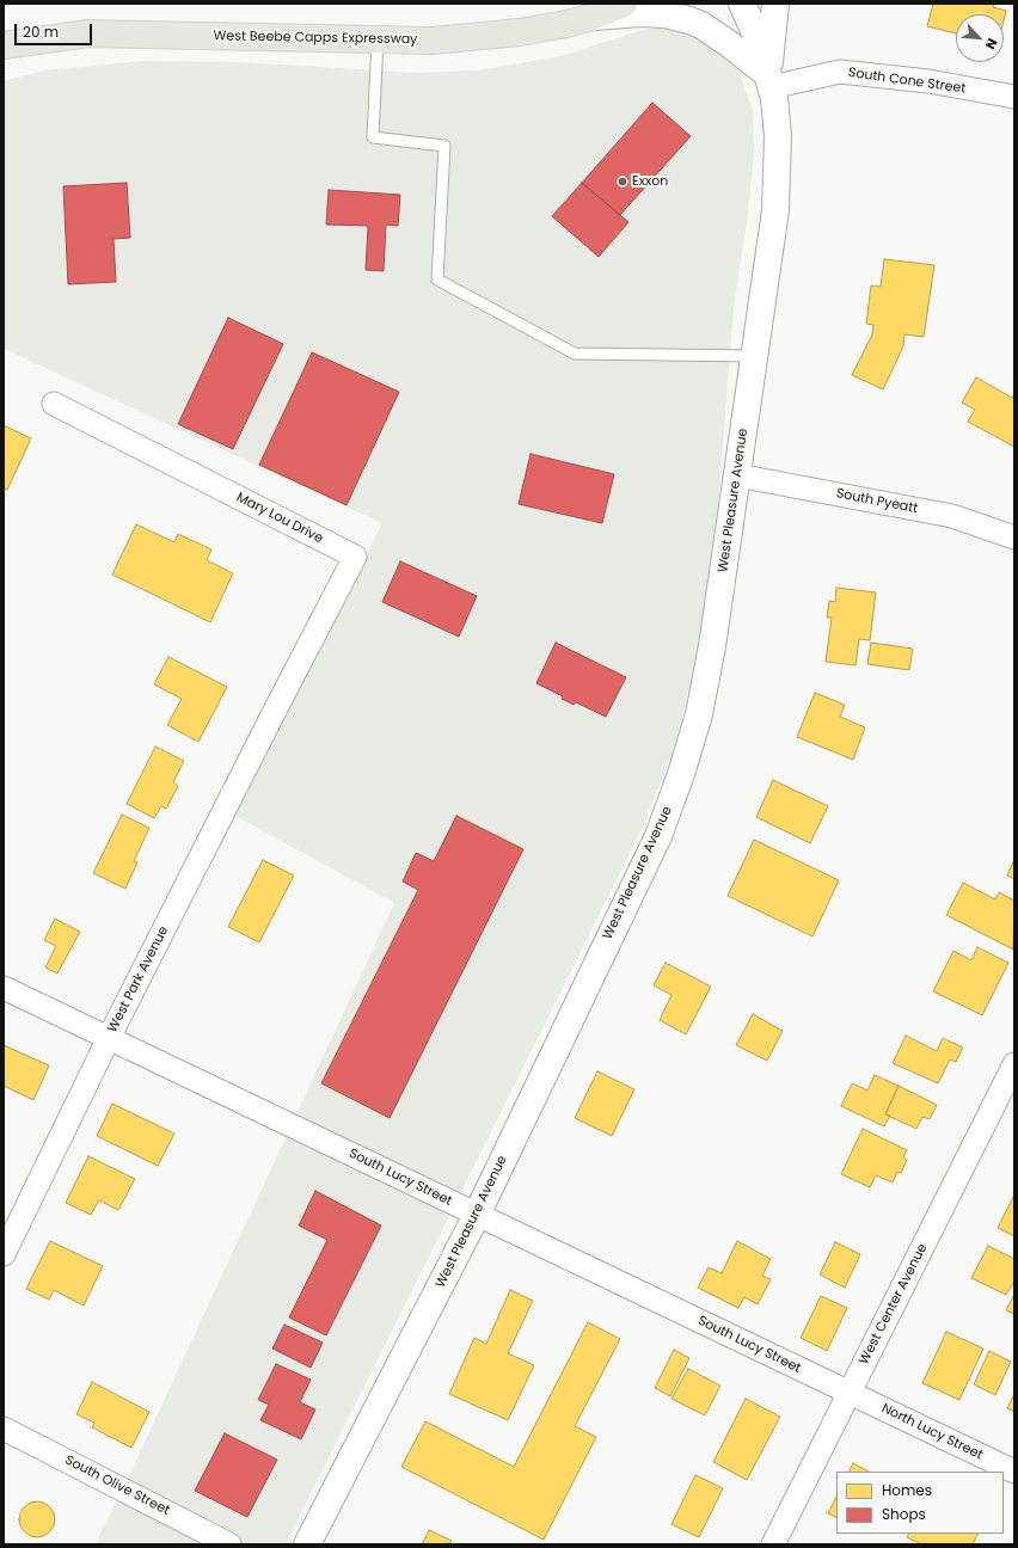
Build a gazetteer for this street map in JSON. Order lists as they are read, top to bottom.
{
  "streets": {
    "main road": ["West Beebe Capps Expressway"],
    "street": [
      "South Cone Street",
      "West Pleasure Avenue",
      "South Pyeatt",
      "Mary Lou Drive",
      "West Park Avenue",
      "South Lucy Street",
      "West Center Avenue",
      "North Lucy Street",
      "South Olive Street"
    ]
  },
  "crossings": [
    ["South Cone Street", "West Pleasure Avenue"],
    ["West Pleasure Avenue", "South Pyeatt"],
    ["West Pleasure Avenue", "South Lucy Street"],
    ["Mary Lou Drive", "West Park Avenue"],
    ["West Park Avenue", "South Lucy Street"],
    ["South Lucy Street", "West Center Avenue"],
    ["South Lucy Street", "North Lucy Street"],
    ["West Center Avenue", "North Lucy Street"]
  ],
  "places": ["Exxon"],
  "legend": ["Homes", "Shops"],
  "scale_bar": "20 m",
  "north": "bottom right"
}
